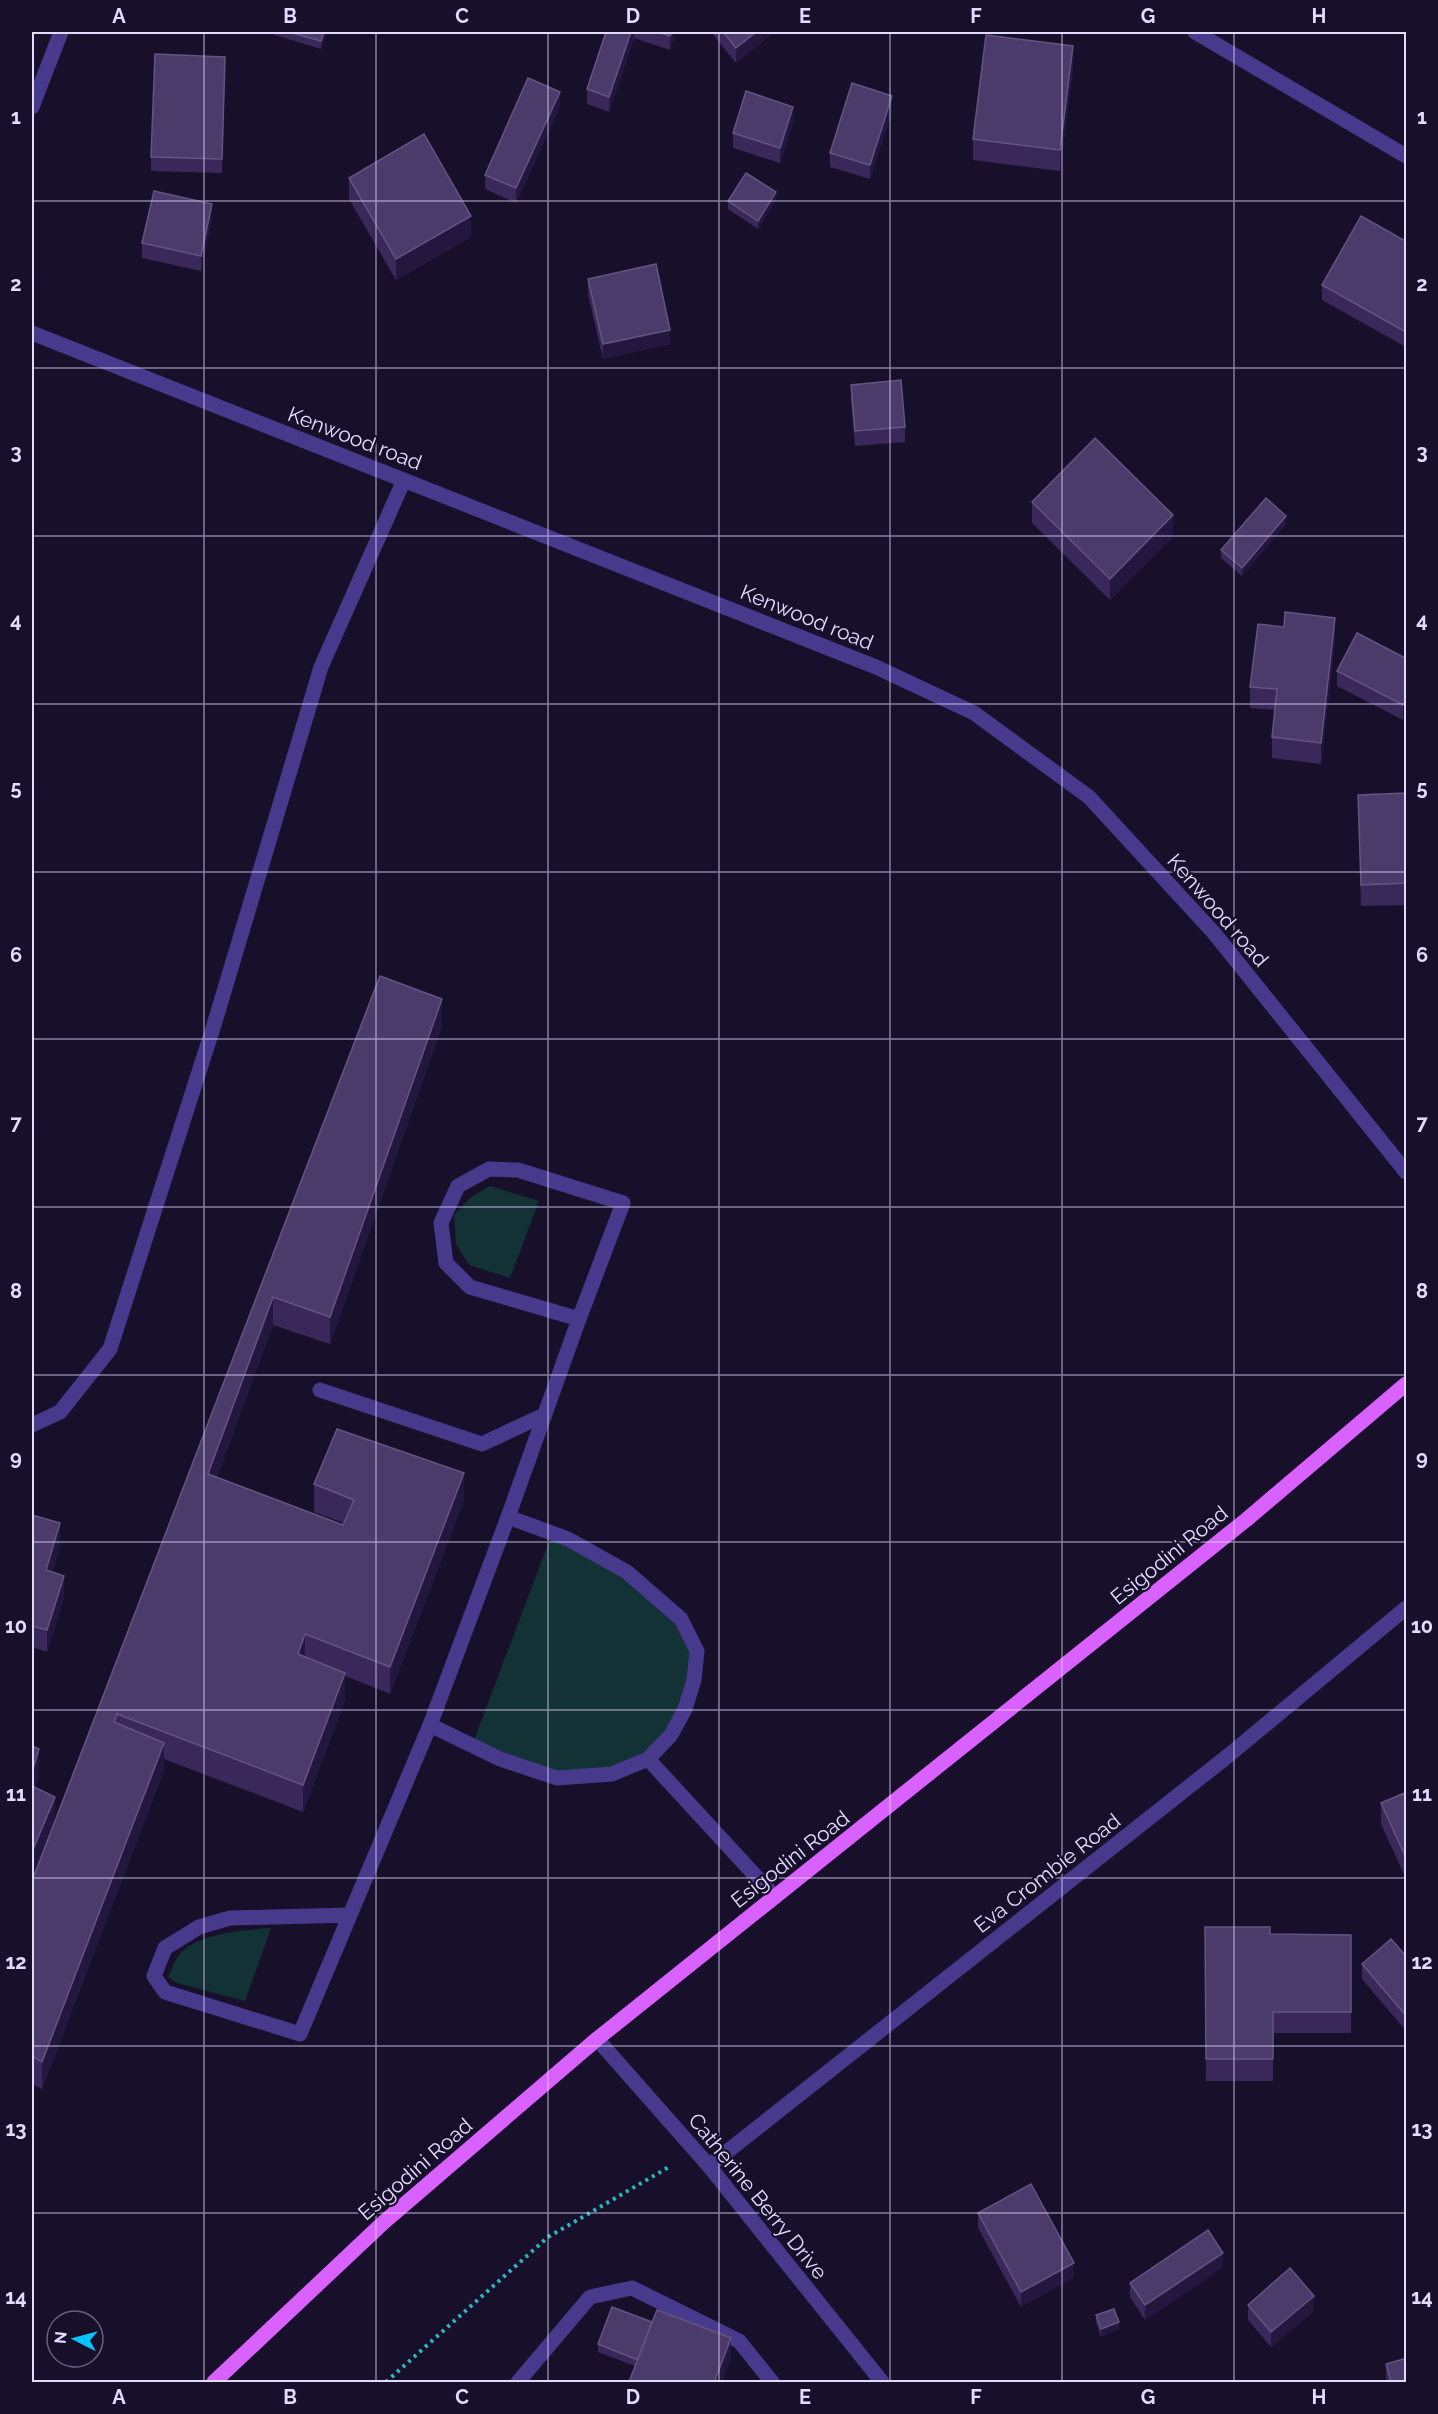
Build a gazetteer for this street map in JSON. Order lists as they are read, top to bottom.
{
  "streets": {
    "main road": ["Esigodini Road"],
    "street": ["Kenwood road", "Eva Crombie Road", "Catherine Berry Drive"]
  },
  "crossings": [
    ["Esigodini Road", "Catherine Berry Drive"],
    ["Eva Crombie Road", "Catherine Berry Drive"]
  ],
  "north": "left",
  "grid": {
    "columns": [
      "A",
      "B",
      "C",
      "D",
      "E",
      "F",
      "G",
      "H"
    ],
    "rows": [
      "1",
      "2",
      "3",
      "4",
      "5",
      "6",
      "7",
      "8",
      "9",
      "10",
      "11",
      "12",
      "13",
      "14"
    ]
  }
}
